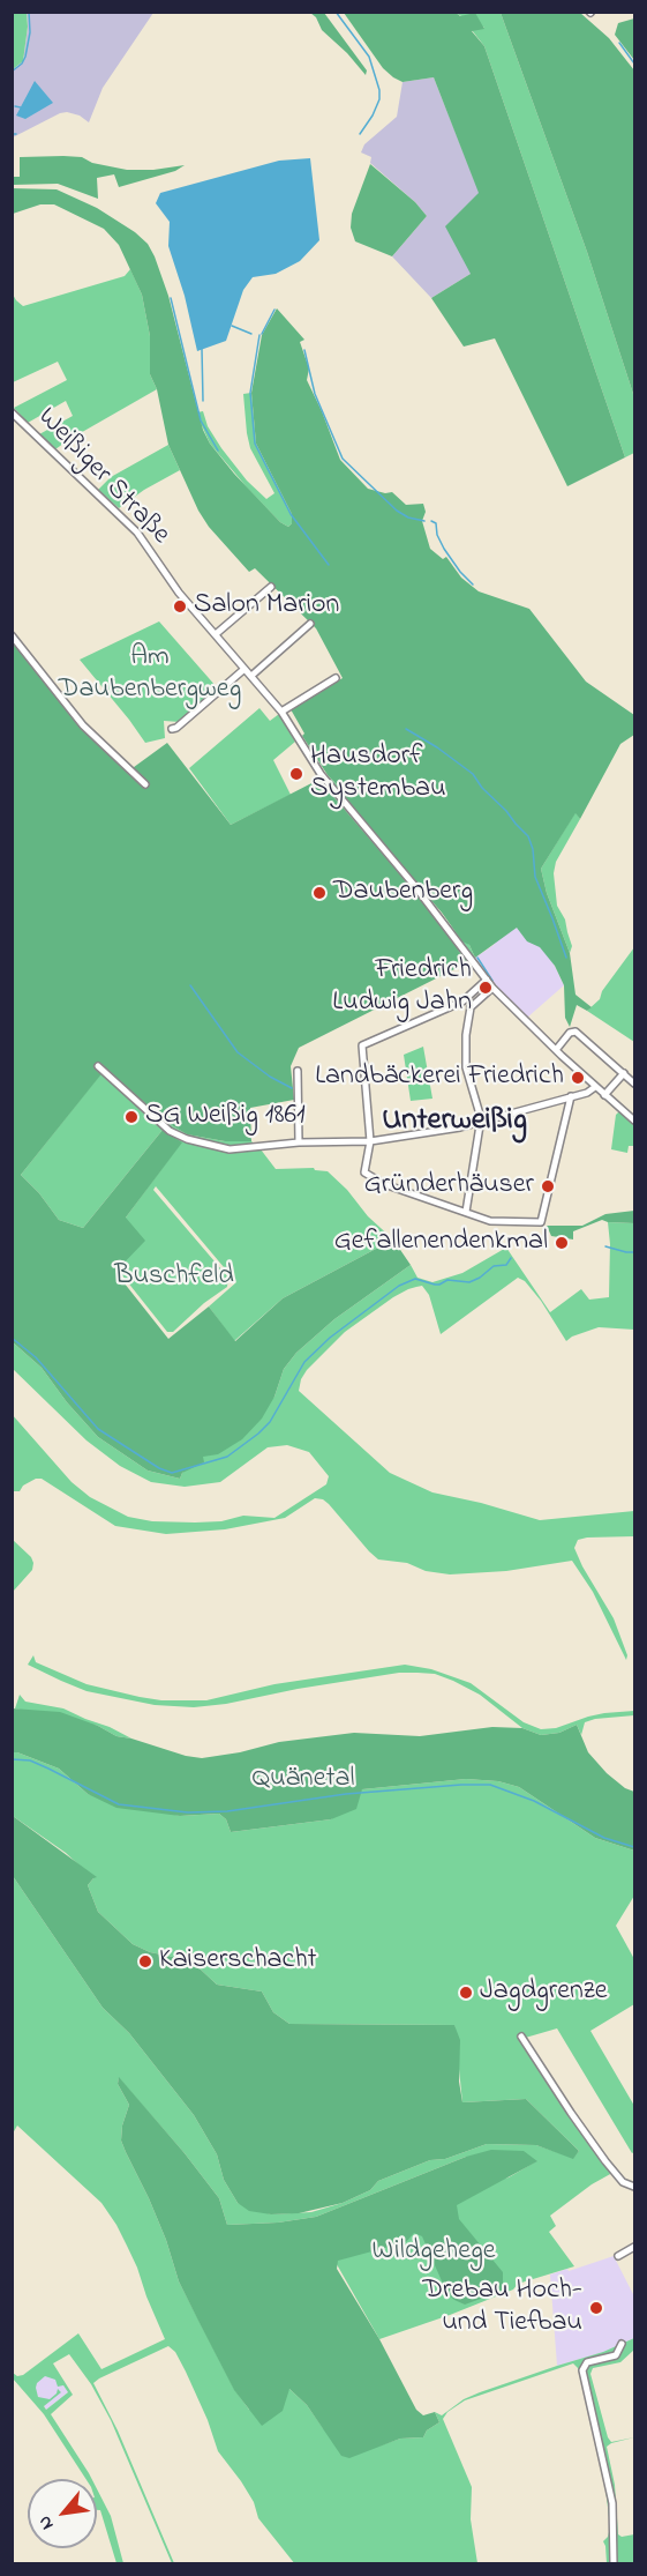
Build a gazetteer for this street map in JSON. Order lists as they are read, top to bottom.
{
  "streets": {
    "street": ["Weißiger Straße"]
  },
  "districts": ["Unterweißig"],
  "parks": [
    "Am Daubenbergweg",
    "Buschfeld",
    "Quänetal",
    "Wildgehege"
  ],
  "places": [
    "Salon Marion",
    "Hausdorf Systembau",
    "Daubenberg",
    "Friedrich Ludwig Jahn",
    "Landbäckerei Friedrich",
    "SG Weißig 1861",
    "Gründerhäuser",
    "Gefallenendenkmal",
    "Kaiserschacht",
    "Jagdgrenze",
    "Drebau Hoch- und Tiefbau"
  ],
  "north": "bottom left"
}
